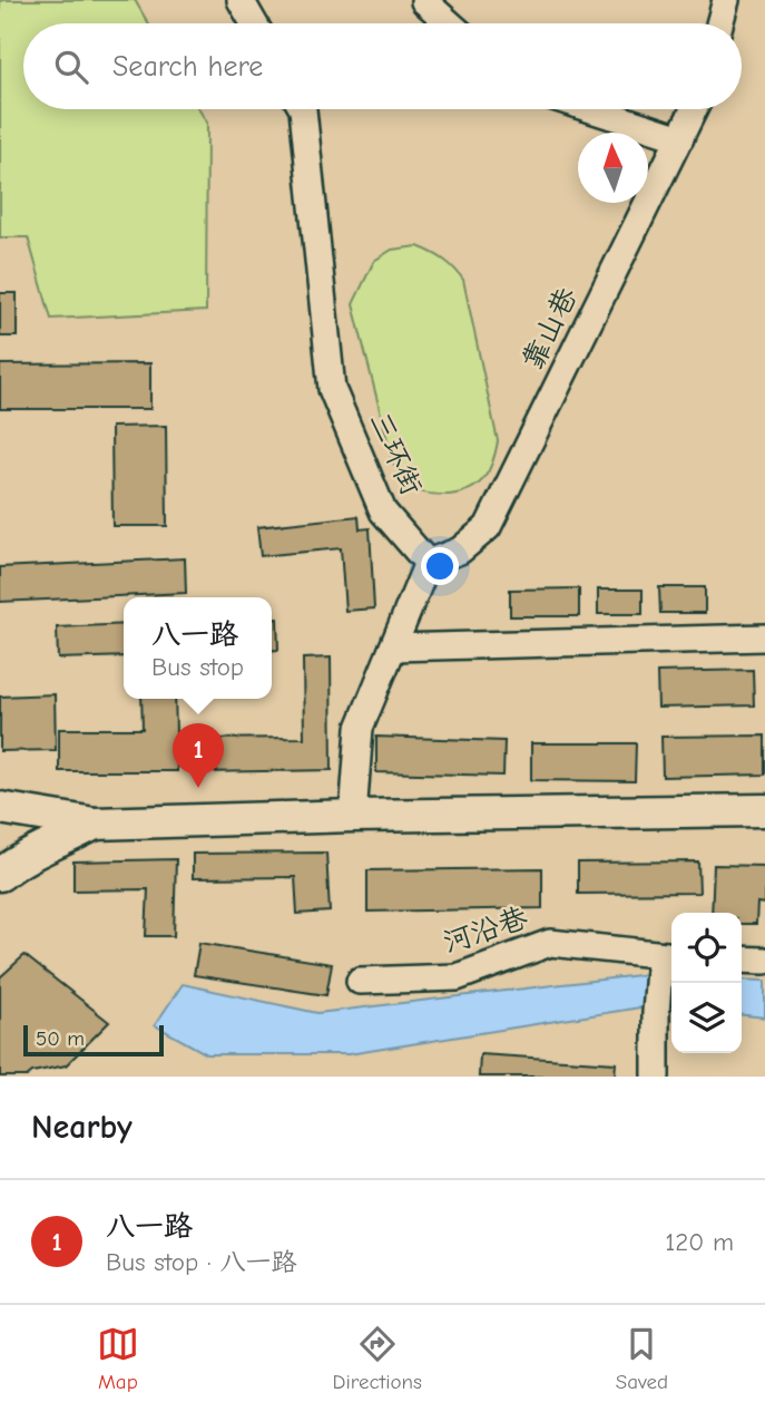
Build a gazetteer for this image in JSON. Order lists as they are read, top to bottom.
{
  "streets": {
    "street": ["靠山巷", "三环街", "河沿巷"]
  },
  "crossings": [
    ["靠山巷", "三环街"]
  ],
  "scale_bar": "50 m",
  "north": "top",
  "page": {
    "search": "Search here",
    "popup": ["八一路", "Bus stop"],
    "pins": "1",
    "scale": "50 m",
    "heading": "Nearby",
    "list": [
      {
        "mark": "1",
        "name": "八一路",
        "note": "Bus stop · 八一路",
        "value": "120 m"
      }
    ],
    "nav": ["Map", "Directions", "Saved"]
  }
}
